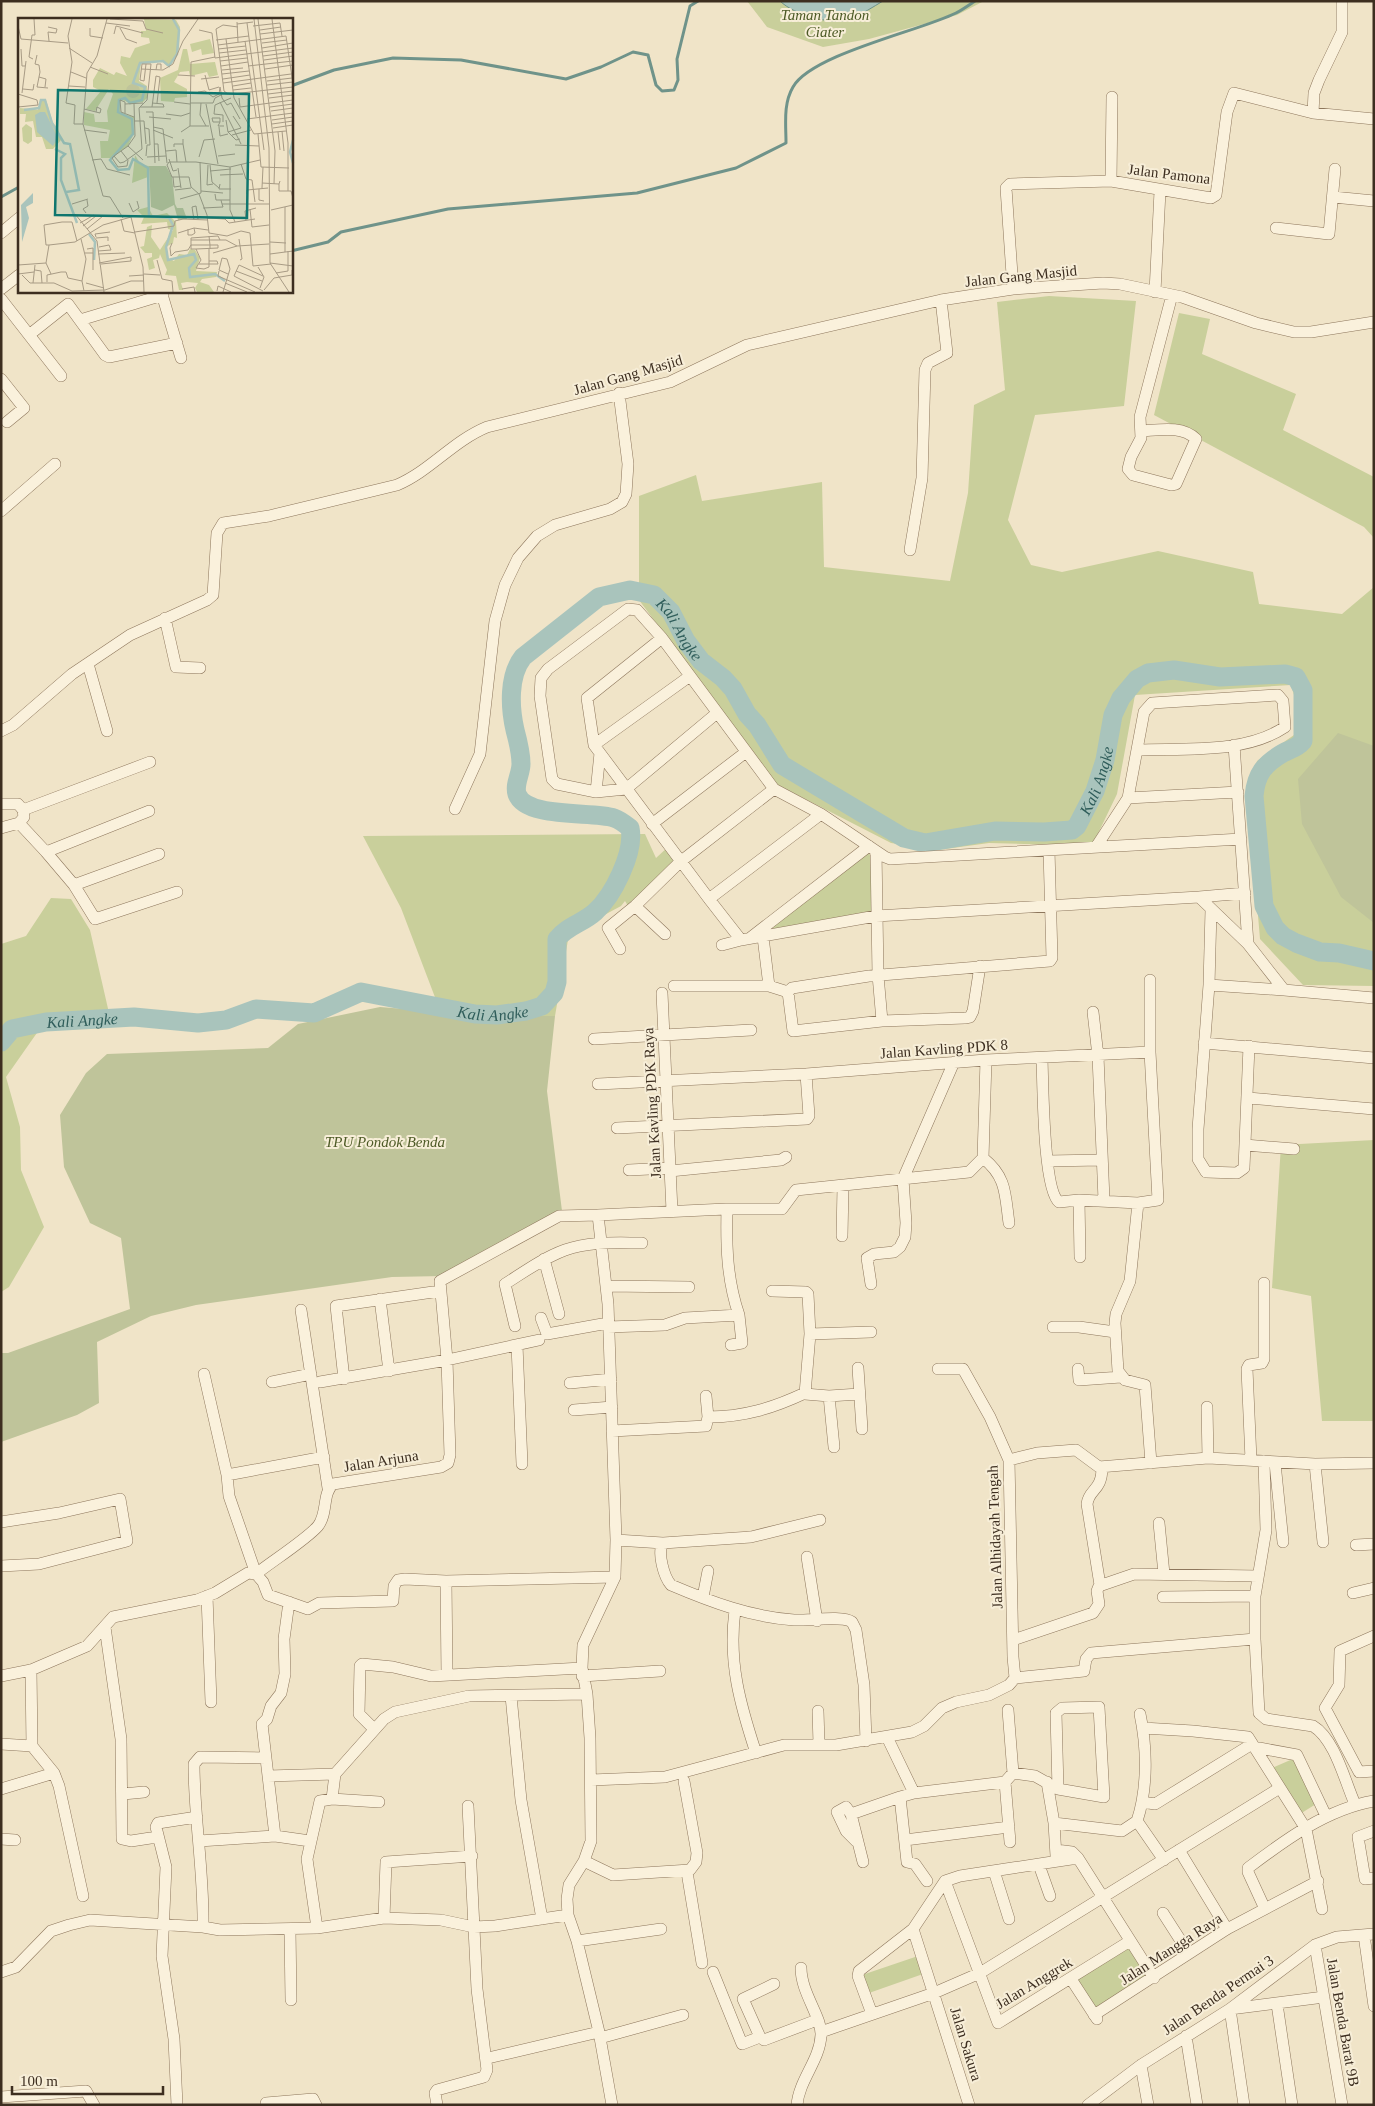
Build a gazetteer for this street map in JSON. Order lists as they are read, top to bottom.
{
  "streets": {
    "street": [
      "Jalan Pamona",
      "Jalan Gang Masjid",
      "Jalan Kavling PDK 8",
      "Jalan Kavling PDK Raya",
      "Jalan Arjuna",
      "Jalan Alhidayah Tengah",
      "Jalan Mangga Raya",
      "Jalan Anggrek",
      "Jalan Benda Permai 3",
      "Jalan Benda Barat 9B",
      "Jalan Sakura"
    ]
  },
  "crossings": [
    ["Jalan Pamona", "Jalan Gang Masjid"],
    ["Jalan Kavling PDK 8", "Jalan Kavling PDK Raya"],
    ["Jalan Mangga Raya", "Jalan Anggrek"],
    ["Jalan Benda Permai 3", "Jalan Benda Barat 9B"]
  ],
  "water": ["Kali Angke"],
  "parks": ["Taman Tandon Ciater", "TPU Pondok Benda"],
  "scale_bar": "100 m"
}
